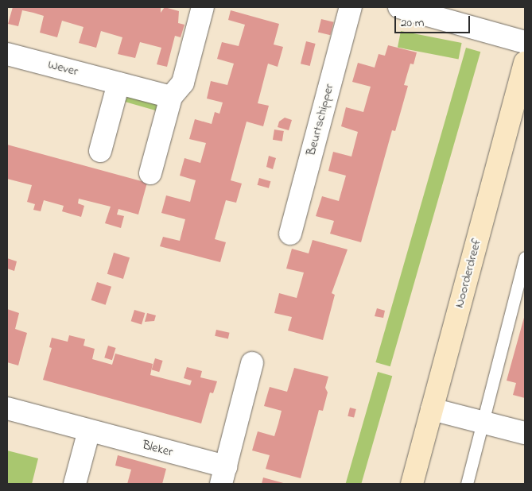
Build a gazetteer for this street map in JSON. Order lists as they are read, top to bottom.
{
  "streets": {
    "street": [
      "Wever",
      "Beurtschipper",
      "Noorderdreef",
      "Bleker"
    ]
  },
  "scale_bar": "20 m"
}
